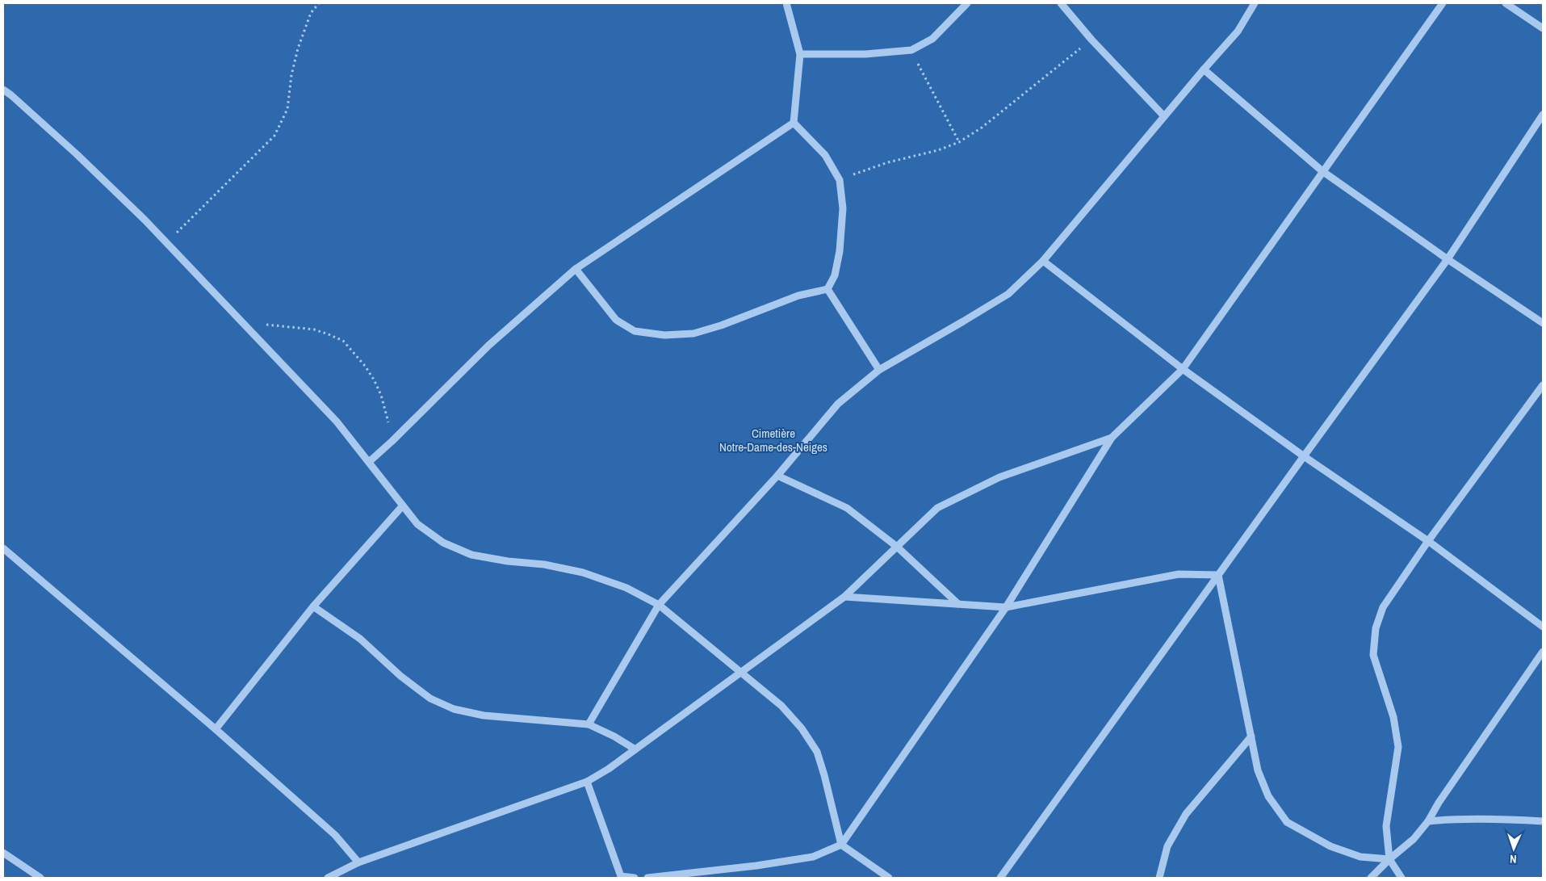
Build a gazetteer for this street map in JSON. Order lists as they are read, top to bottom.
{
  "parks": ["Cimetière Notre-Dame-des-Neiges"],
  "north": "bottom"
}
